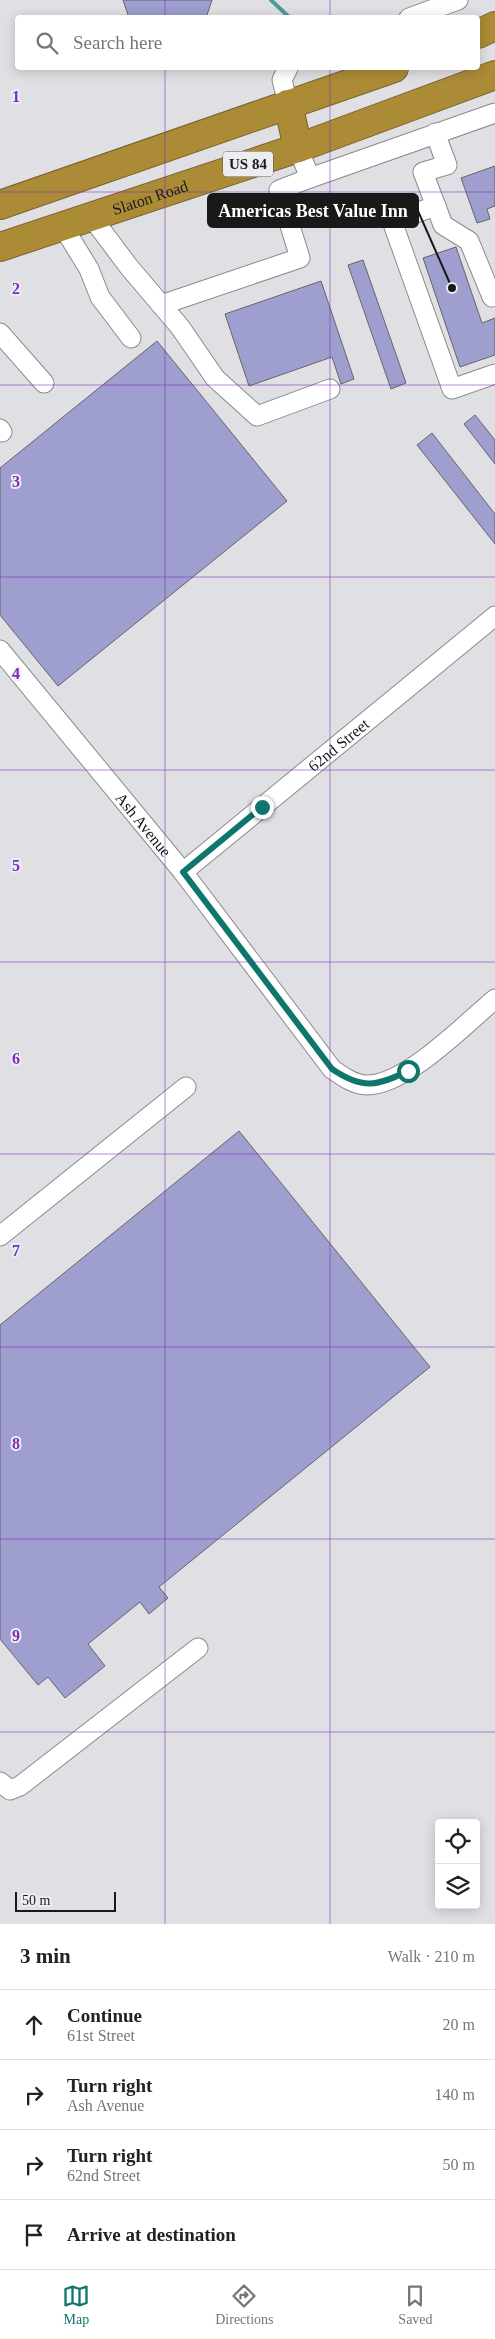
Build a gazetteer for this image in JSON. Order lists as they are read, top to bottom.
{
  "streets": {
    "highway": ["US 84", "Slaton Road"],
    "street": ["62nd Street", "Ash Avenue"]
  },
  "crossings": [
    ["62nd Street", "Ash Avenue"]
  ],
  "places": ["Americas Best Value Inn"],
  "scale_bar": "50 m",
  "page": {
    "search": "Search here",
    "scale": "50 m",
    "heading": ["3 min", "Walk · 210 m"],
    "list": [
      ["Continue", "61st Street", "20 m"],
      ["Turn right", "Ash Avenue", "140 m"],
      ["Turn right", "62nd Street", "50 m"],
      "Arrive at destination"
    ],
    "nav": ["Map", "Directions", "Saved"]
  },
  "grid": {
    "rows": [
      "1",
      "2",
      "3",
      "4",
      "5",
      "6",
      "7",
      "8",
      "9"
    ]
  }
}
